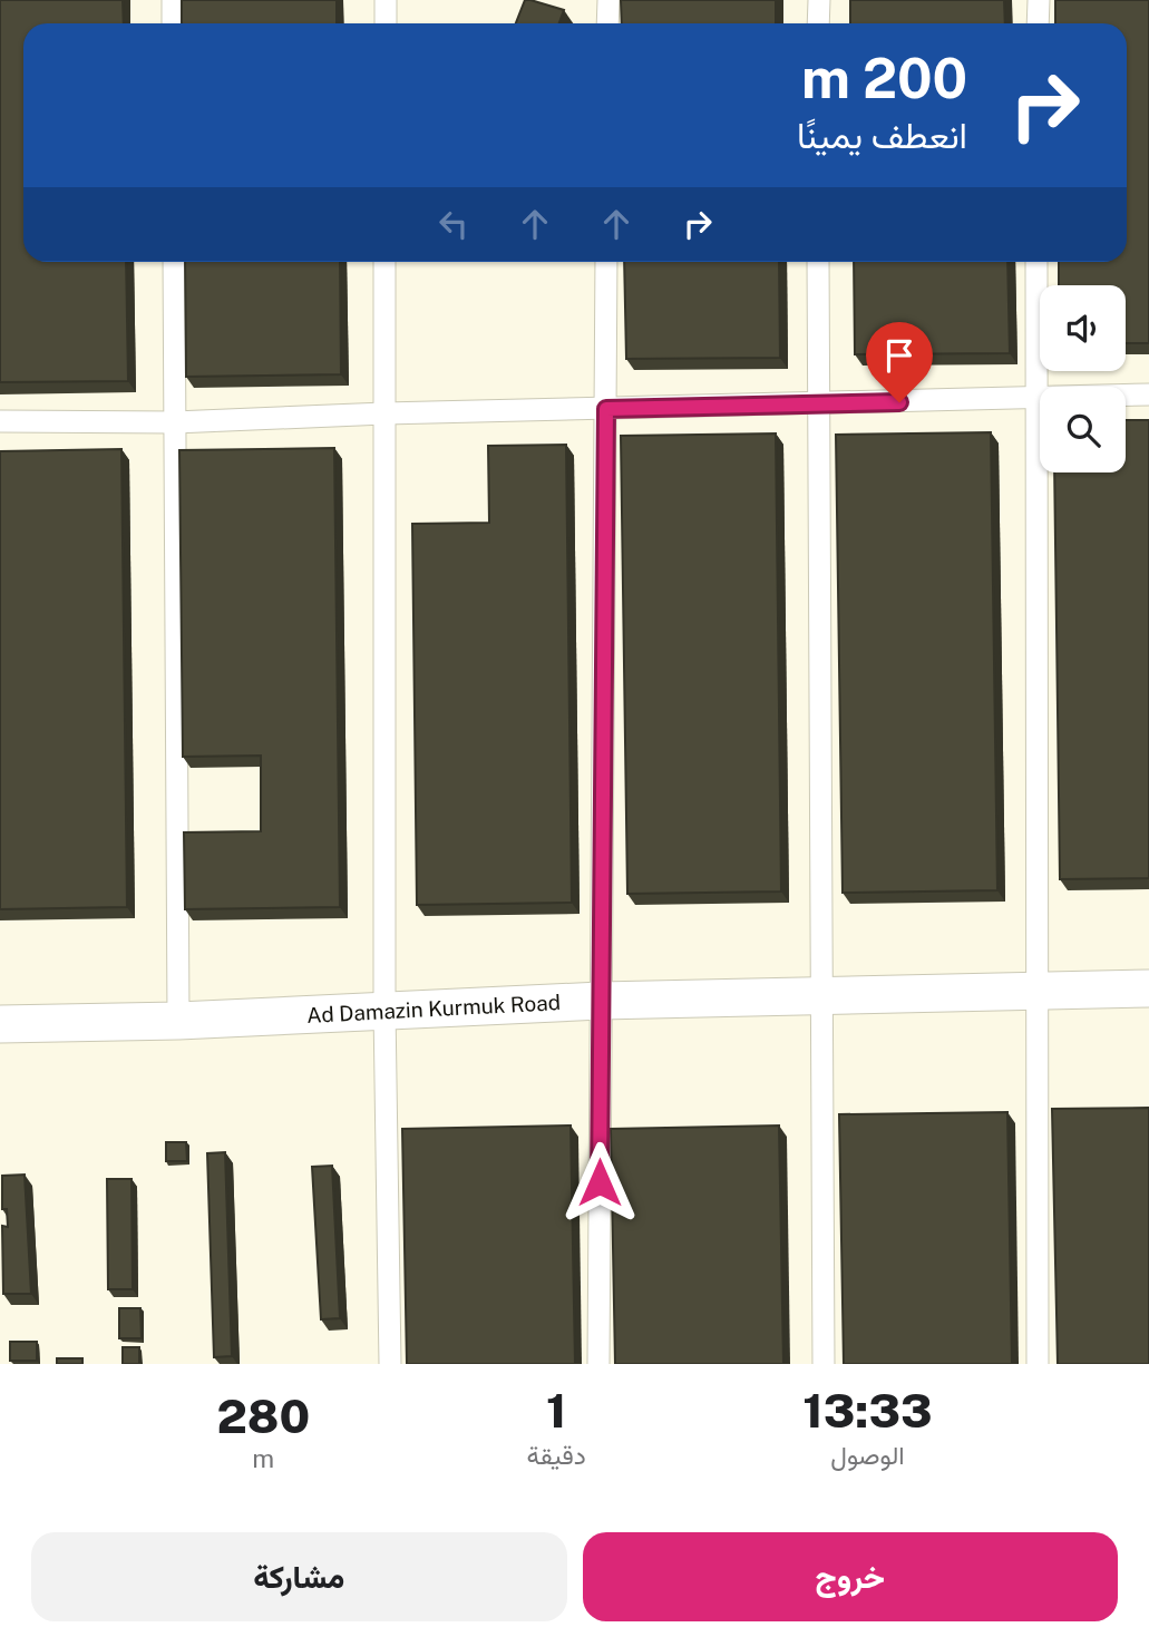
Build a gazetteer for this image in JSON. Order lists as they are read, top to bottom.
{
  "streets": {
    "highway": ["Ad Damazin Kurmuk Road"]
  },
  "page": {
    "turn": ["200 m", "انعطف يمينًا"],
    "eta": [
      "13:33",
      "الوصول",
      "1",
      "دقيقة",
      "280",
      "m"
    ],
    "buttons": ["خروج", "مشاركة"]
  }
}
